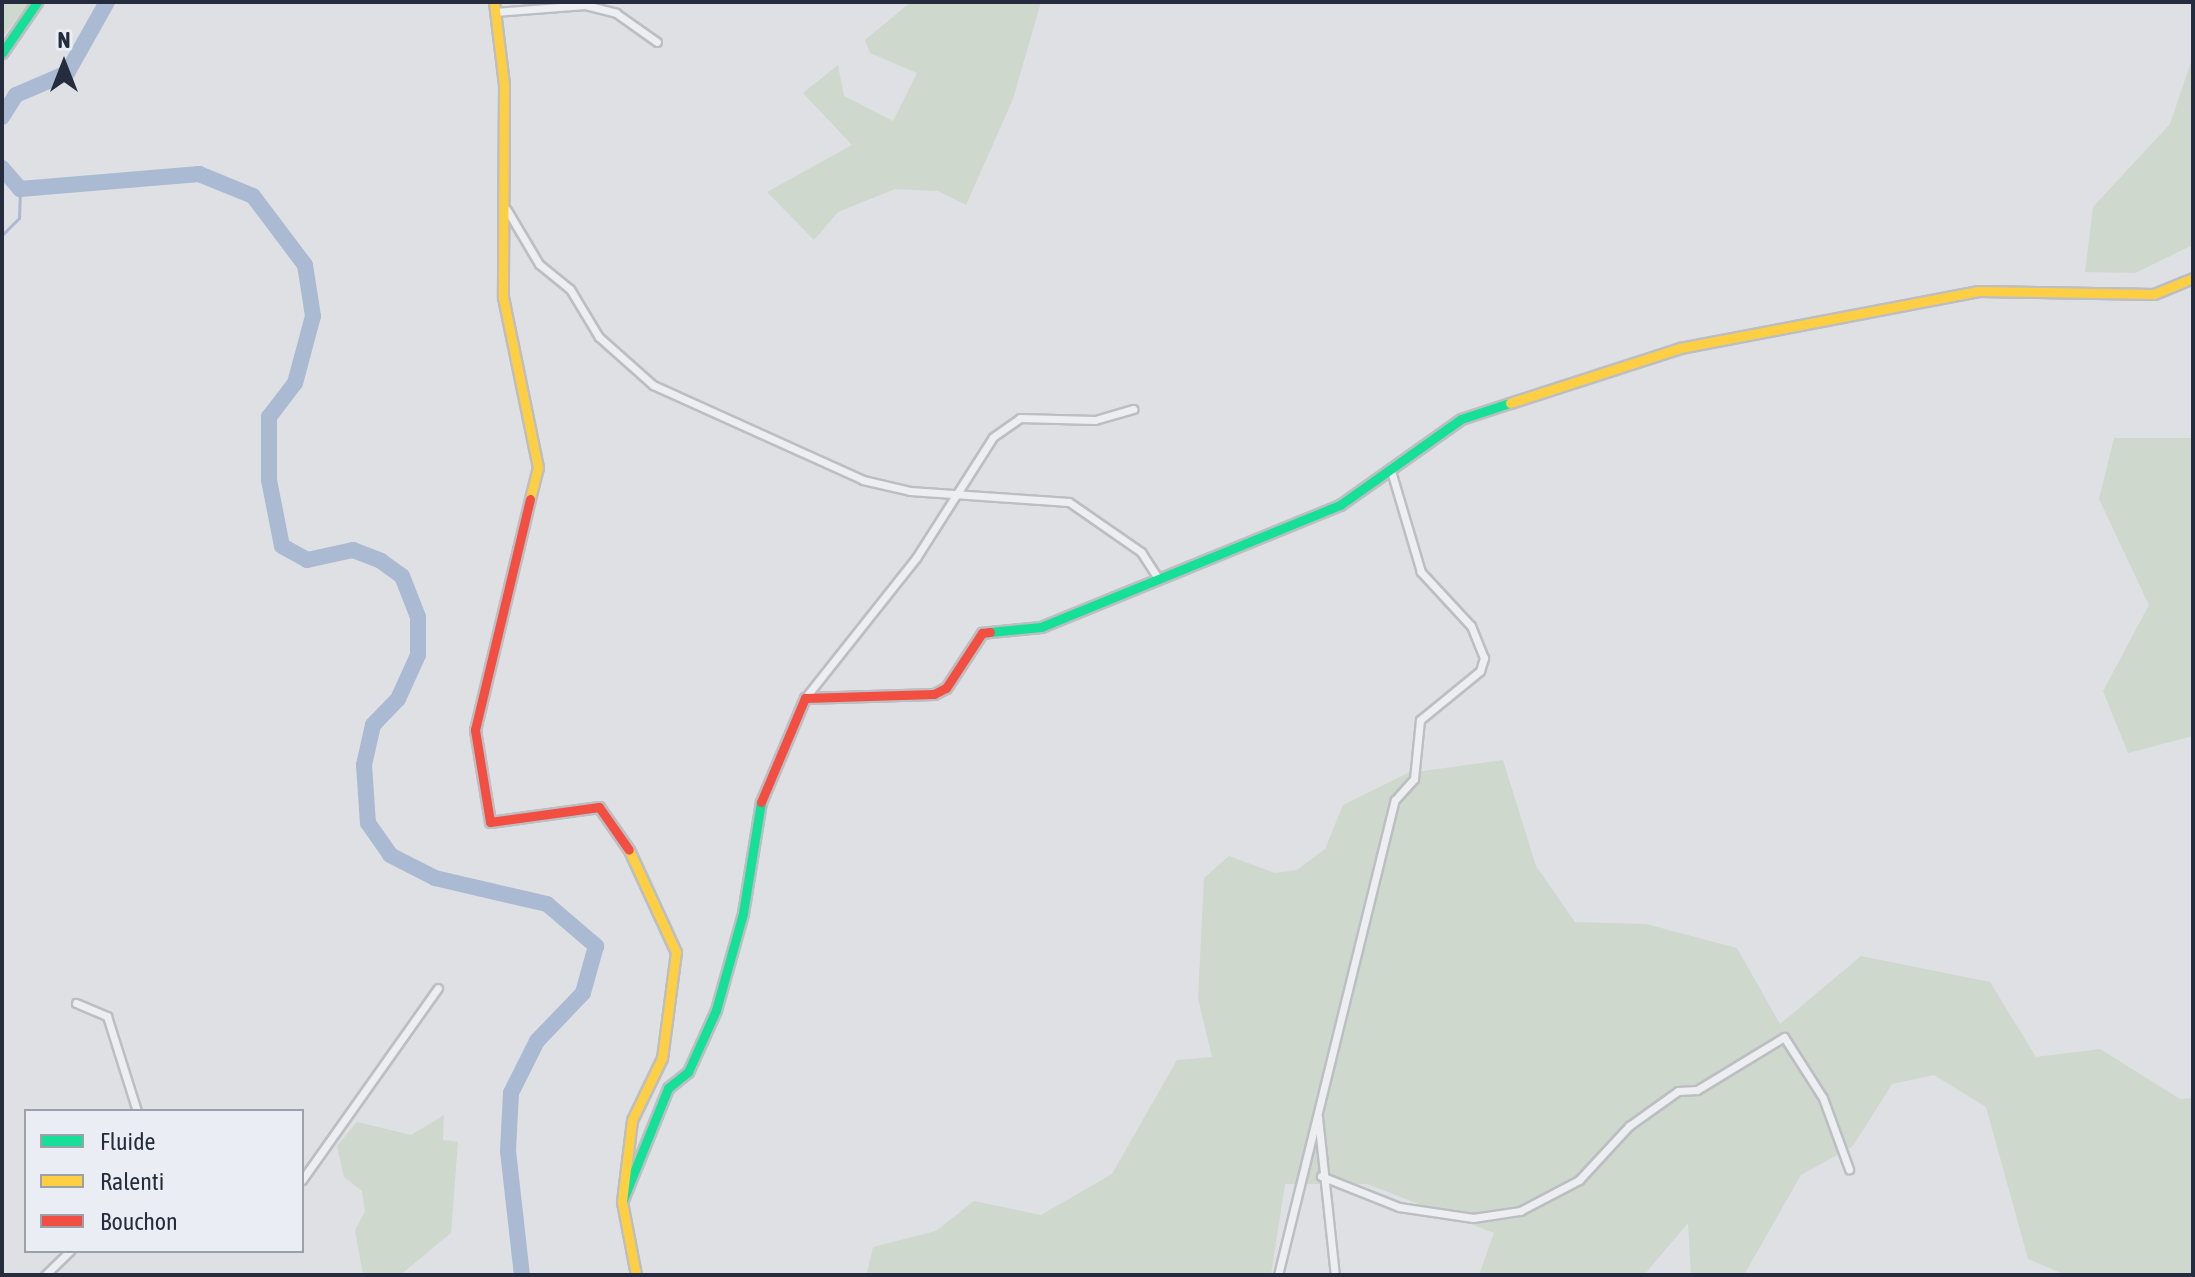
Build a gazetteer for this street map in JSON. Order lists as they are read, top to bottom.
{
  "legend": ["Fluide", "Ralenti", "Bouchon"],
  "north": "top"
}
